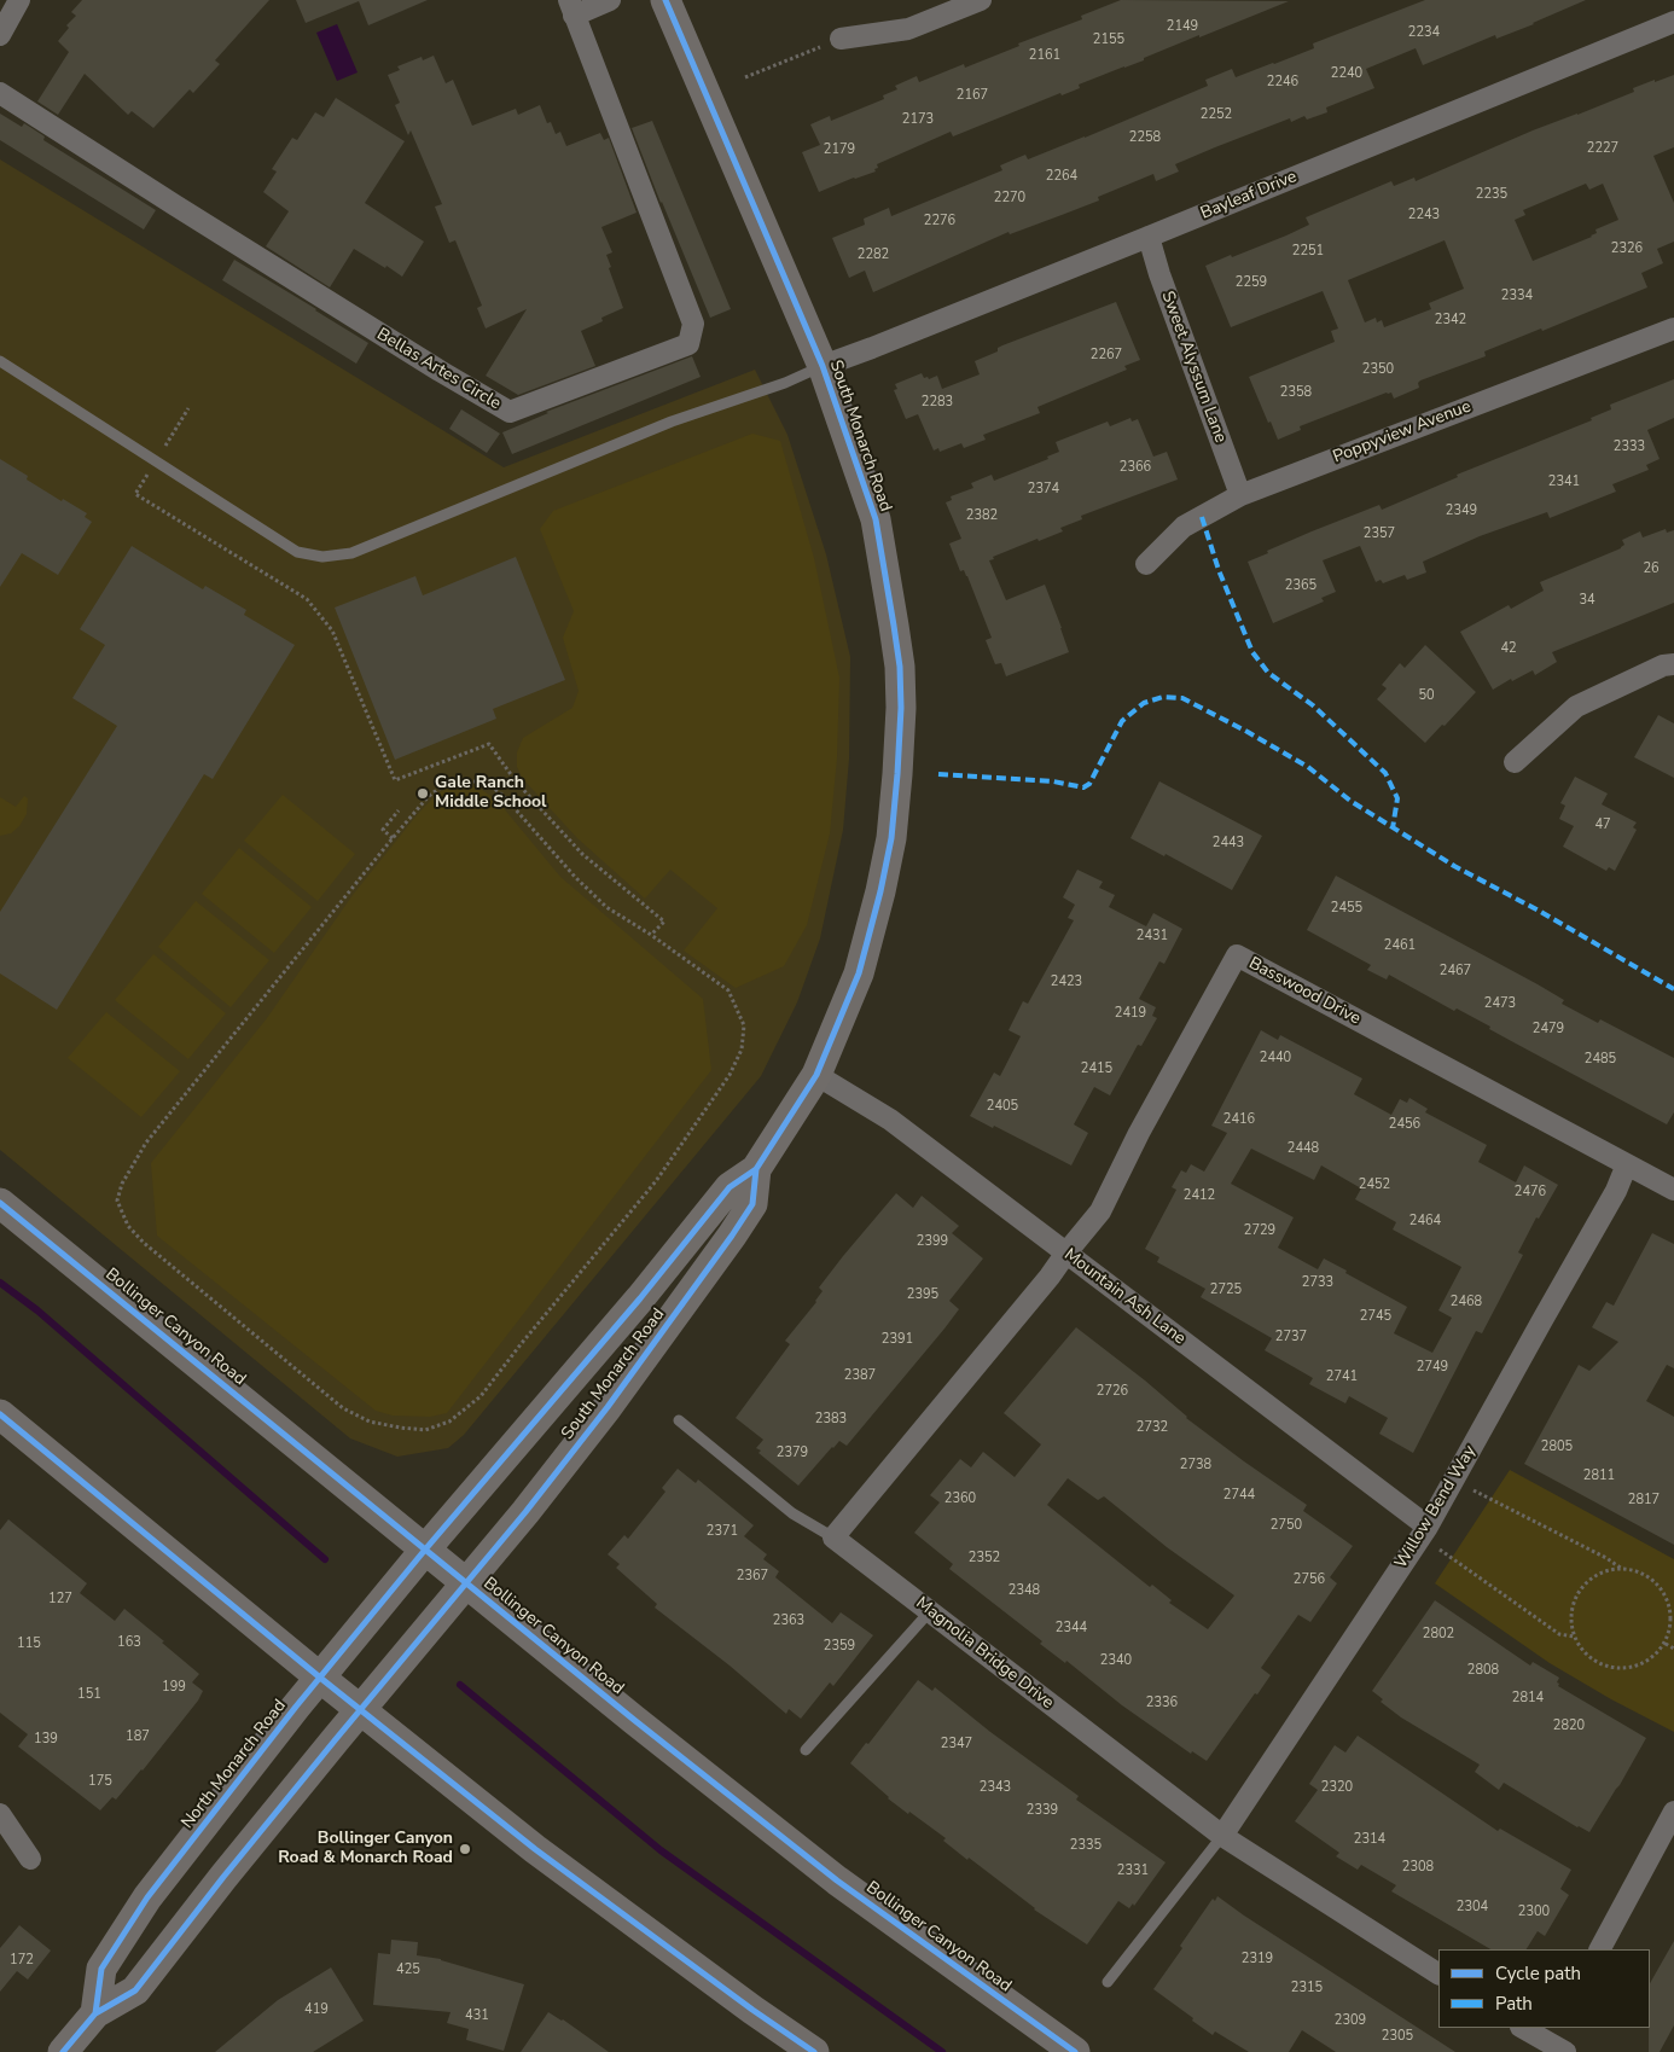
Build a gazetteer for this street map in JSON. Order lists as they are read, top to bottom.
{
  "streets": {
    "street": [
      "Bayleaf Drive",
      "Sweet Alyssum Lane",
      "Bellas Artes Circle",
      "Poppyview Avenue",
      "South Monarch Road",
      "Basswood Drive",
      "Mountain Ash Lane",
      "Bollinger Canyon Road",
      "Willow Bend Way",
      "Magnolia Bridge Drive",
      "North Monarch Road"
    ]
  },
  "crossings": [
    ["Bayleaf Drive", "Sweet Alyssum Lane"],
    ["Bayleaf Drive", "South Monarch Road"],
    ["Sweet Alyssum Lane", "Poppyview Avenue"],
    ["South Monarch Road", "Mountain Ash Lane"],
    ["South Monarch Road", "Bollinger Canyon Road"],
    ["South Monarch Road", "North Monarch Road"],
    ["Basswood Drive", "Mountain Ash Lane"],
    ["Basswood Drive", "Willow Bend Way"],
    ["Mountain Ash Lane", "Willow Bend Way"],
    ["Bollinger Canyon Road", "North Monarch Road"],
    ["Willow Bend Way", "Magnolia Bridge Drive"]
  ],
  "places": ["Gale Ranch Middle School", "Bollinger Canyon Road & Monarch Road"],
  "house_numbers": [
    "2149",
    "2234",
    "2155",
    "2161",
    "2240",
    "2246",
    "2167",
    "2252",
    "2173",
    "2258",
    "2227",
    "2179",
    "2264",
    "2235",
    "2270",
    "2243",
    "2276",
    "2326",
    "2251",
    "2282",
    "2259",
    "2334",
    "2342",
    "2267",
    "2350",
    "2358",
    "2283",
    "2333",
    "2366",
    "2341",
    "2374",
    "2349",
    "2382",
    "2357",
    "26",
    "2365",
    "34",
    "42",
    "50",
    "47",
    "2443",
    "2455",
    "2431",
    "2461",
    "2467",
    "2423",
    "2473",
    "2419",
    "2479",
    "2440",
    "2485",
    "2415",
    "2405",
    "2416",
    "2456",
    "2448",
    "2452",
    "2476",
    "2412",
    "2464",
    "2729",
    "2399",
    "2733",
    "2725",
    "2395",
    "2468",
    "2745",
    "2737",
    "2391",
    "2749",
    "2387",
    "2741",
    "2726",
    "2383",
    "2732",
    "2805",
    "2379",
    "2738",
    "2811",
    "2744",
    "2360",
    "2817",
    "2750",
    "2371",
    "2352",
    "2367",
    "2756",
    "2348",
    "127",
    "2363",
    "2344",
    "2802",
    "163",
    "115",
    "2359",
    "2340",
    "2808",
    "199",
    "151",
    "2814",
    "2336",
    "2820",
    "187",
    "139",
    "2347",
    "175",
    "2343",
    "2320",
    "2339",
    "2314",
    "2335",
    "2308",
    "2331",
    "2304",
    "2300",
    "2319",
    "172",
    "425",
    "2315",
    "419",
    "431",
    "2309",
    "2305"
  ],
  "legend": ["Cycle path", "Path"]
}
